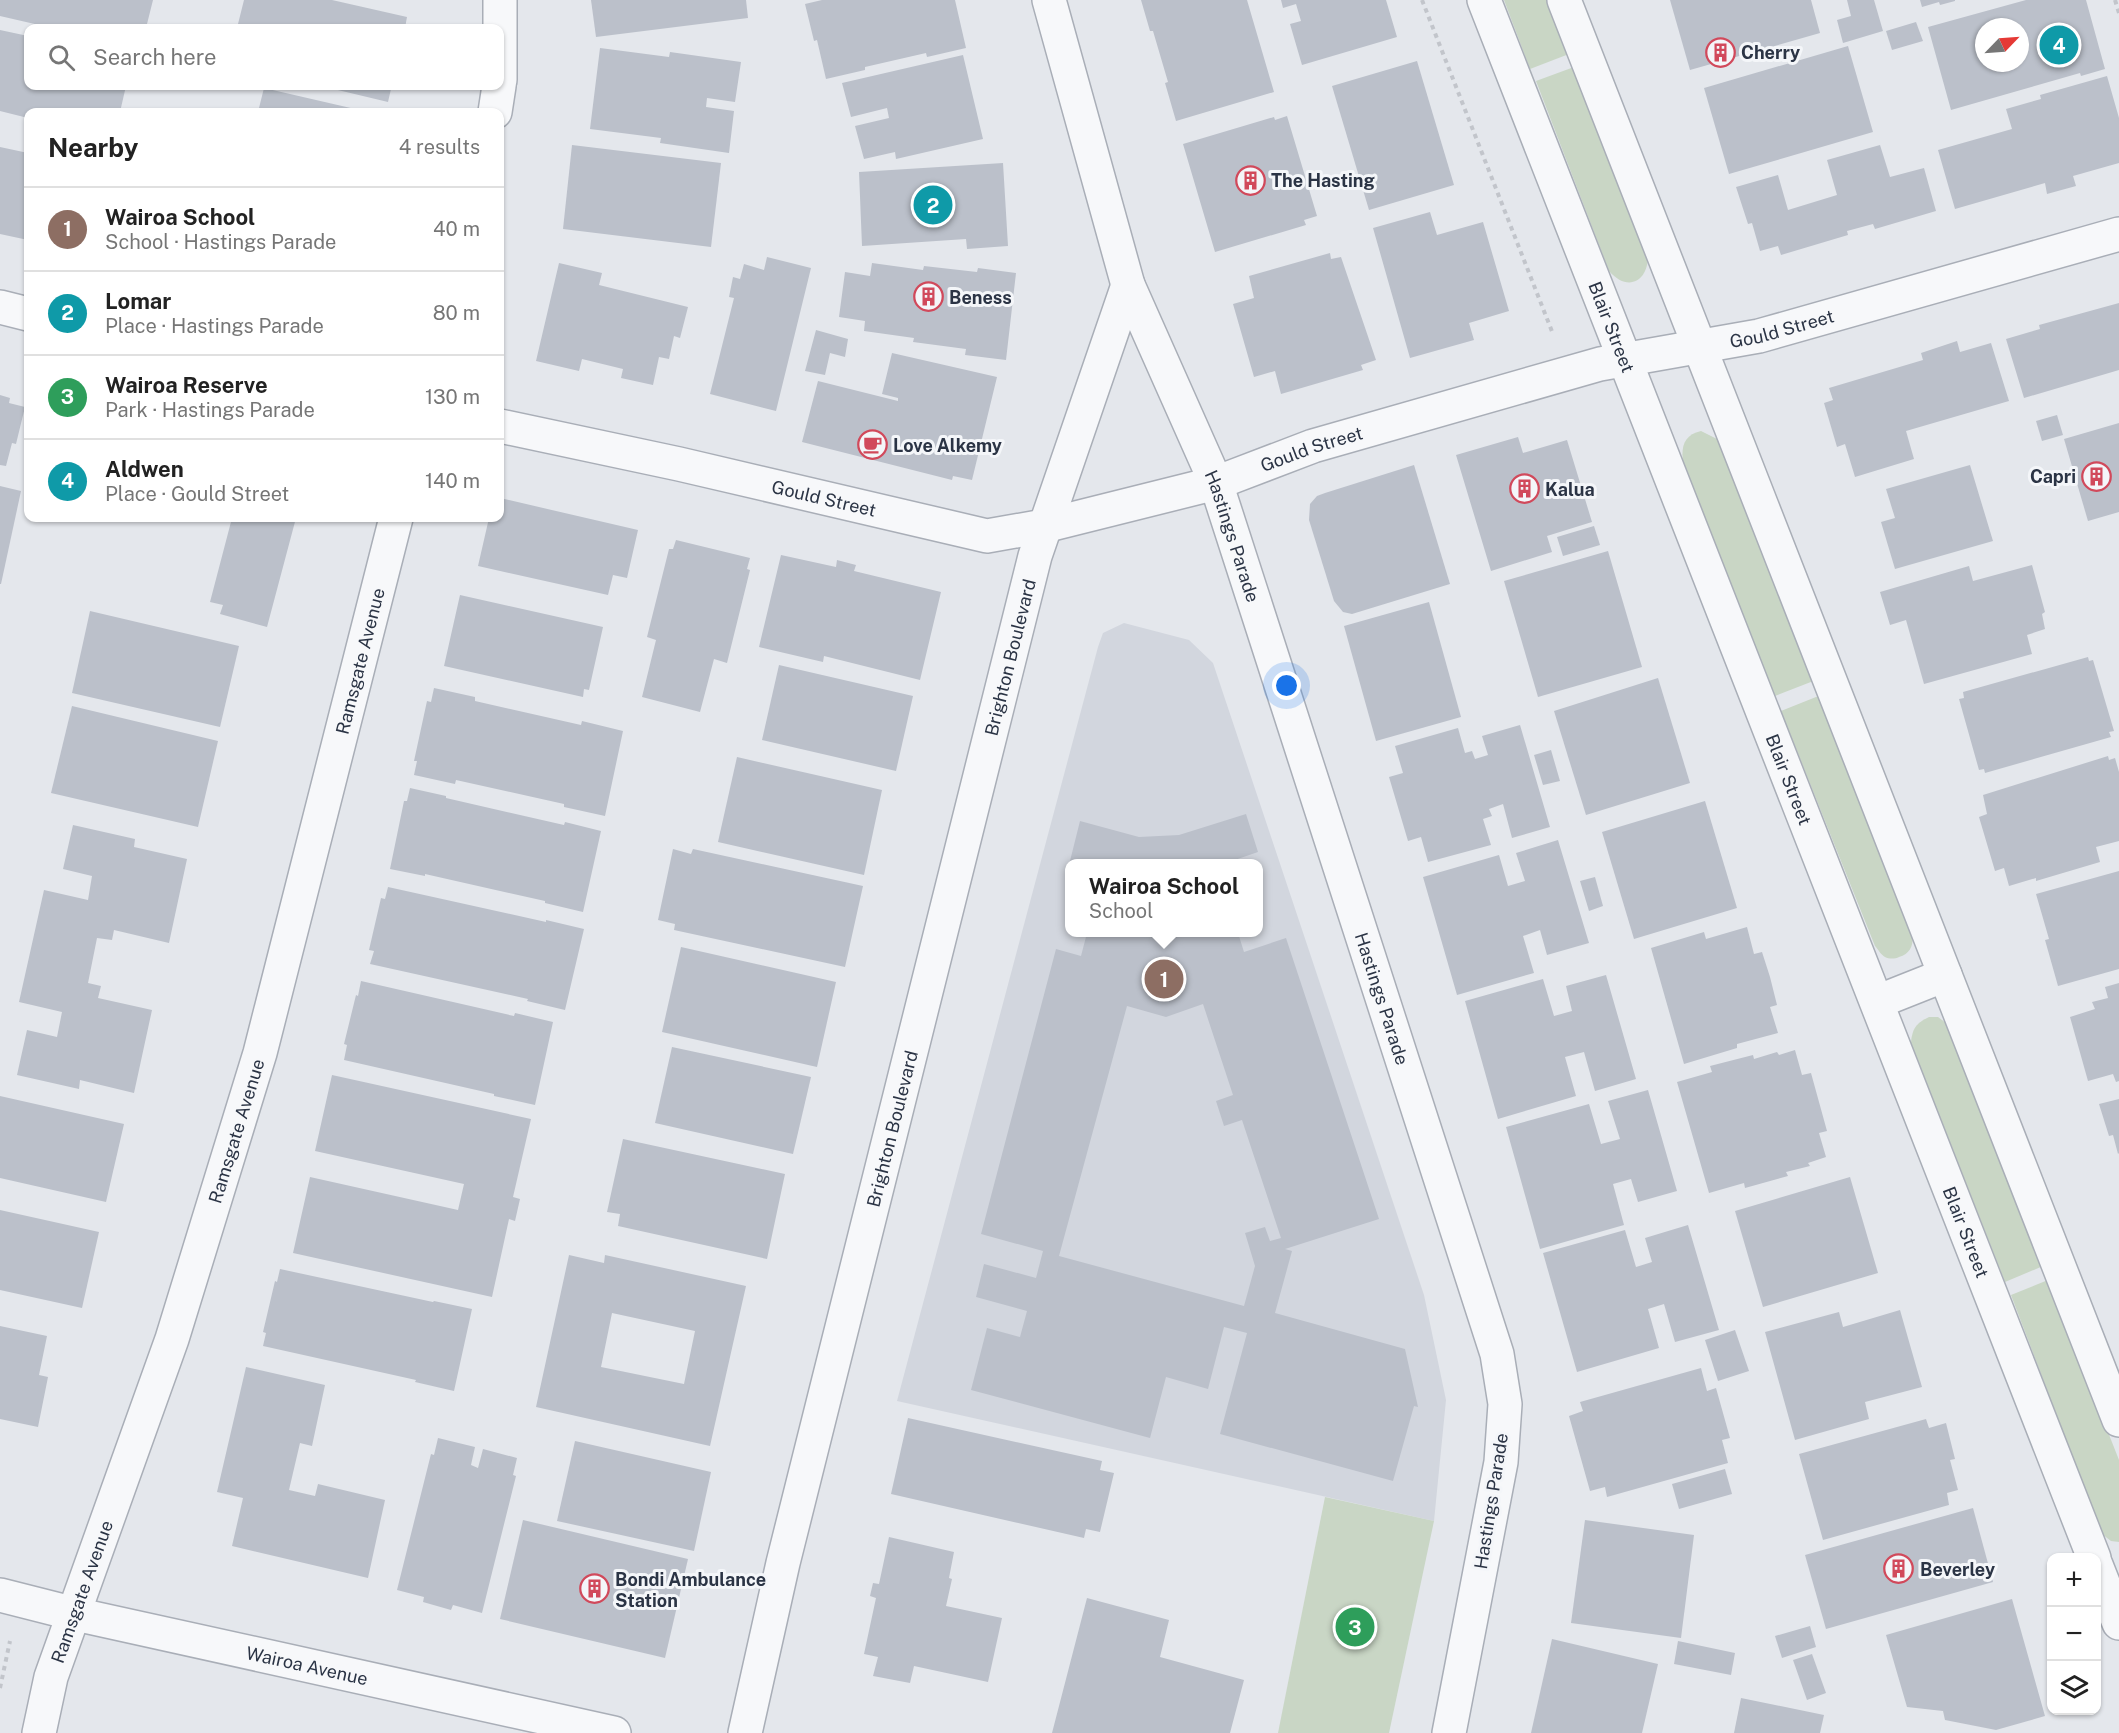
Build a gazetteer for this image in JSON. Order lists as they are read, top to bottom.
{
  "streets": {
    "street": [
      "Blair Street",
      "Gould Street",
      "Hastings Parade",
      "Brighton Boulevard",
      "Ramsgate Avenue",
      "Wairoa Avenue"
    ]
  },
  "crossings": [
    ["Blair Street", "Gould Street"],
    ["Gould Street", "Hastings Parade"],
    ["Gould Street", "Brighton Boulevard"],
    ["Ramsgate Avenue", "Wairoa Avenue"]
  ],
  "places": {
    "building": [
      "Cherry",
      "The Hasting",
      "Beness",
      "Capri",
      "Kalua",
      "Beverley",
      "Bondi Ambulance Station"
    ],
    "cafe": ["Love Alkemy"]
  },
  "north": "top right",
  "page": {
    "pins": [
      "4",
      "2",
      "1",
      "3"
    ],
    "search": "Search here",
    "heading": ["Nearby", "4 results"],
    "list": [
      {
        "mark": "1",
        "name": "Wairoa School",
        "note": "School · Hastings Parade",
        "value": "40 m"
      },
      {
        "mark": "2",
        "name": "Lomar",
        "note": "Place · Hastings Parade",
        "value": "80 m"
      },
      {
        "mark": "3",
        "name": "Wairoa Reserve",
        "note": "Park · Hastings Parade",
        "value": "130 m"
      },
      {
        "mark": "4",
        "name": "Aldwen",
        "note": "Place · Gould Street",
        "value": "140 m"
      }
    ],
    "popup": ["Wairoa School", "School"],
    "map_buttons": ["+", "−"]
  }
}
